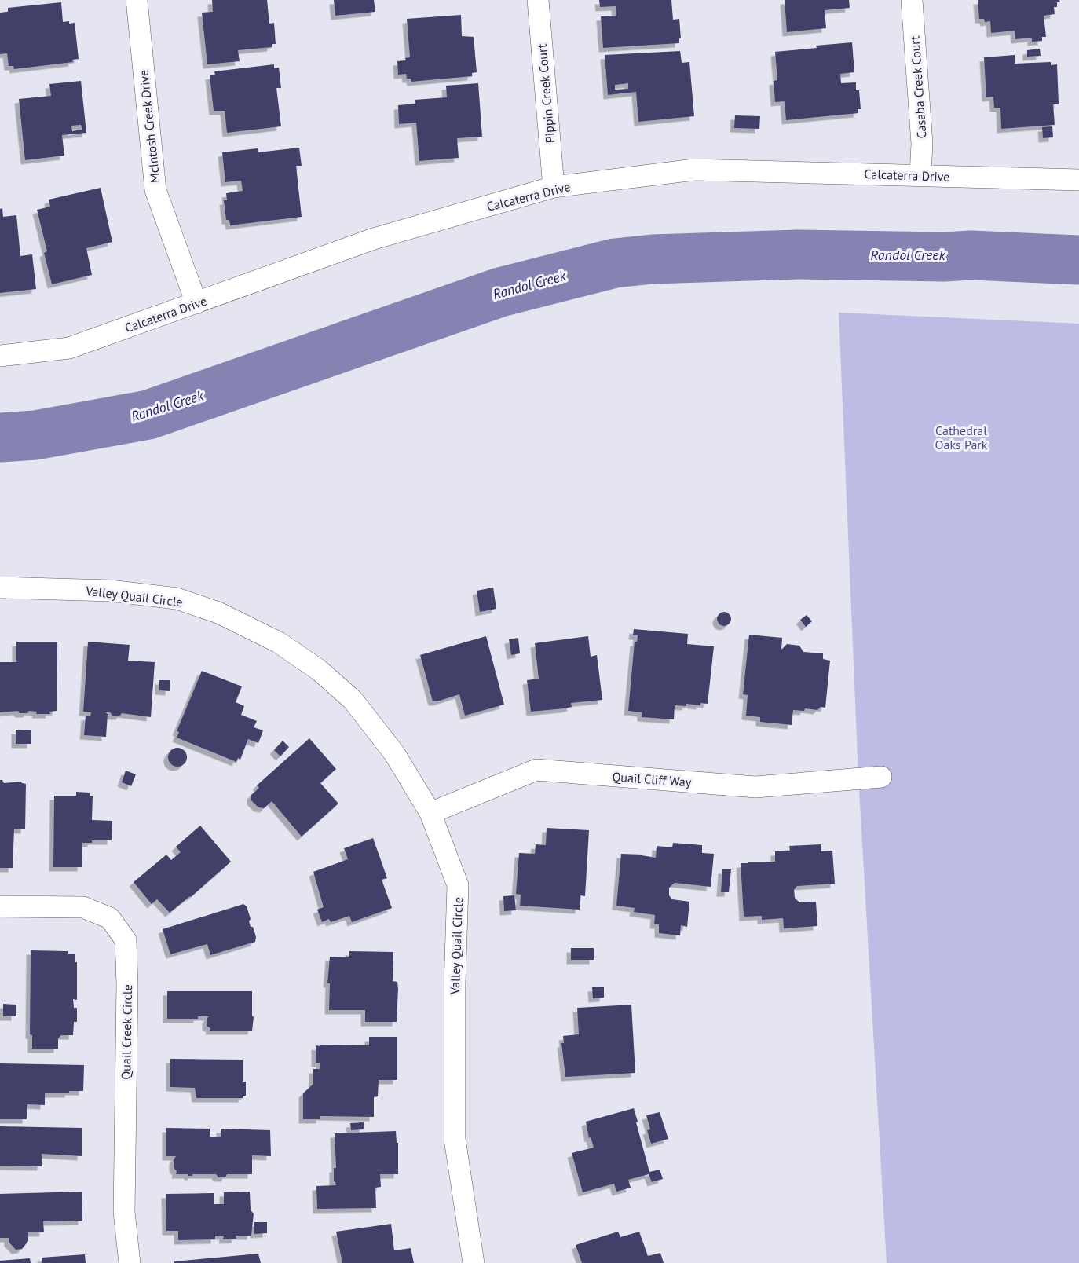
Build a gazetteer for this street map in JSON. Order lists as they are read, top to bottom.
{
  "streets": {
    "street": [
      "Casaba Creek Court",
      "Pippin Creek Court",
      "McIntosh Creek Drive",
      "Calcaterra Drive",
      "Valley Quail Circle",
      "Quail Cliff Way",
      "Quail Creek Circle"
    ]
  },
  "crossings": [
    ["Casaba Creek Court", "Calcaterra Drive"],
    ["Pippin Creek Court", "Calcaterra Drive"],
    ["McIntosh Creek Drive", "Calcaterra Drive"],
    ["Valley Quail Circle", "Quail Cliff Way"]
  ],
  "water": ["Randol Creek"],
  "parks": ["Cathedral Oaks Park"]
}
